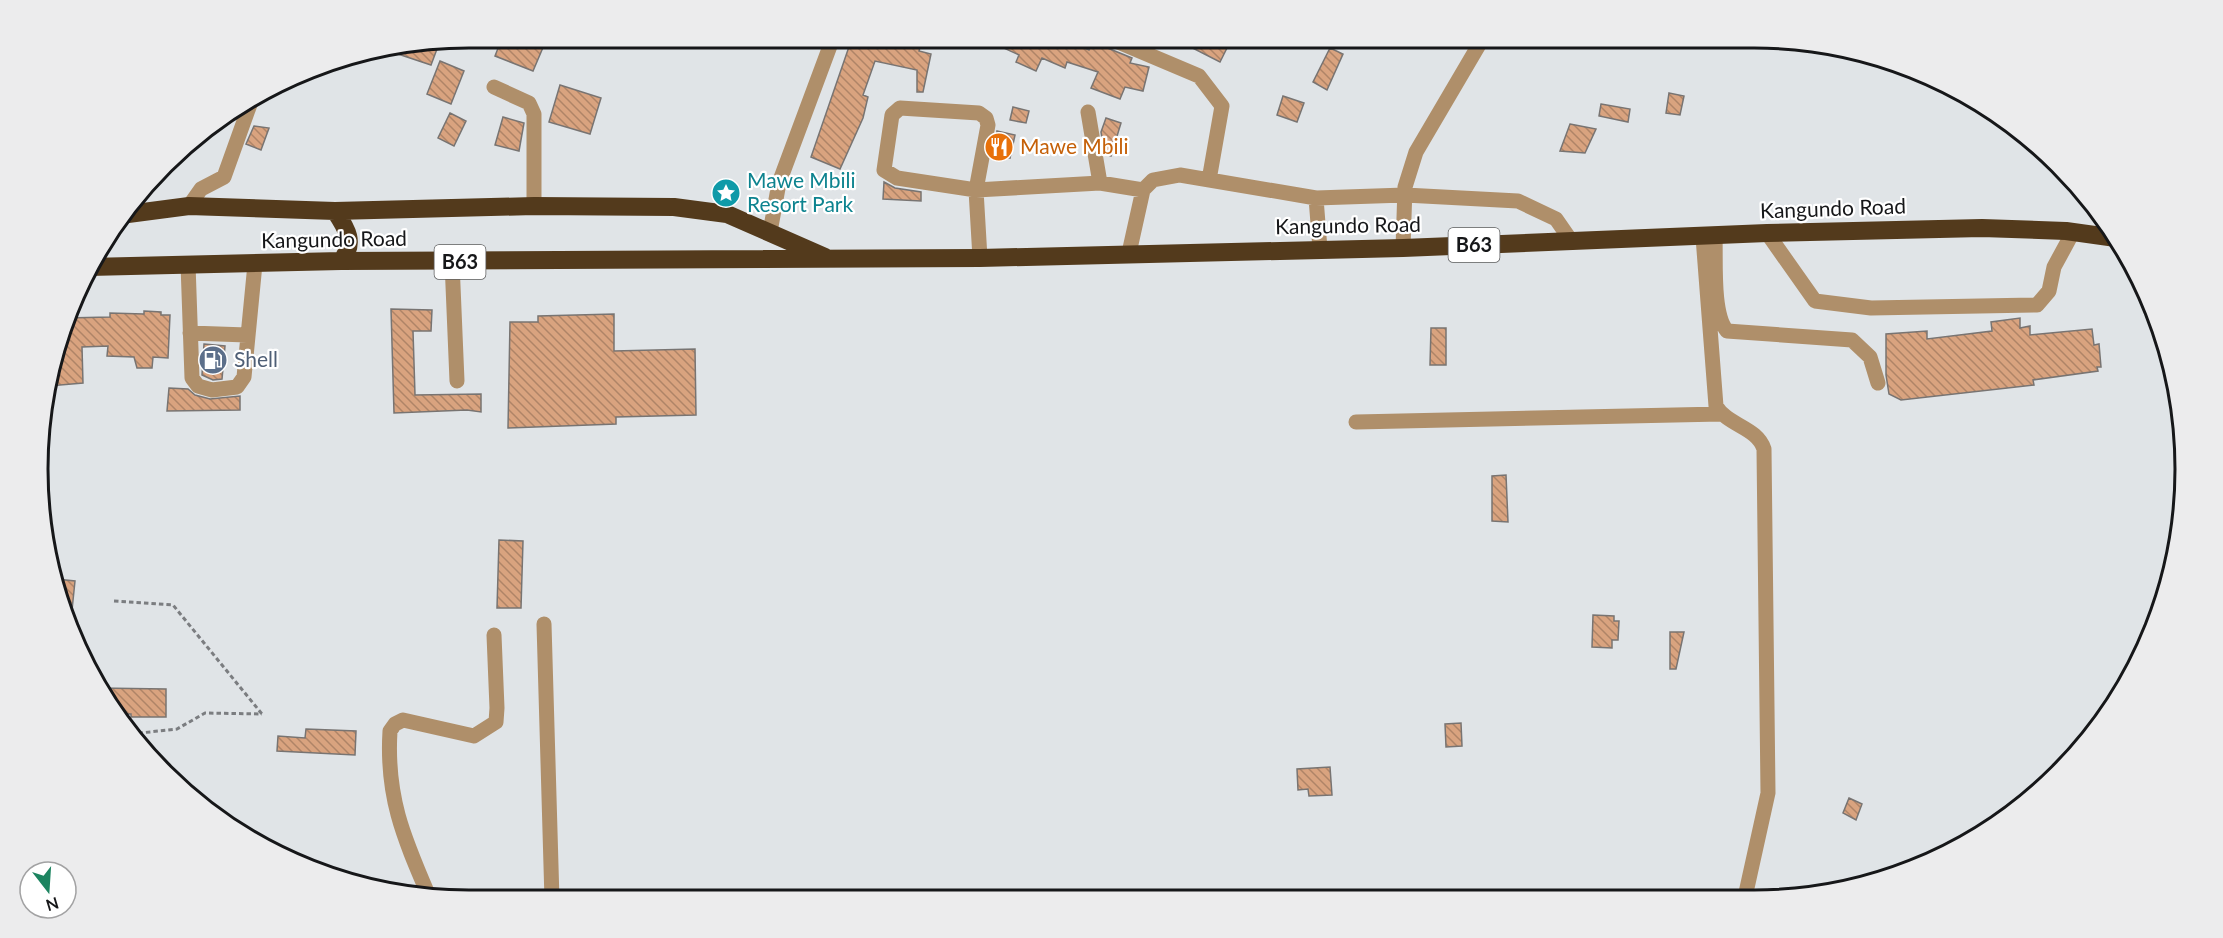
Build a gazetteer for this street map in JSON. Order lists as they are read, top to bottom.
{
  "streets": {
    "highway": ["Kangundo Road", "B63"]
  },
  "places": {
    "restaurant": ["Mawe Mbili"],
    "place": ["Mawe Mbili Resort Park"],
    "fuel station": ["Shell"]
  },
  "north": "bottom"
}
